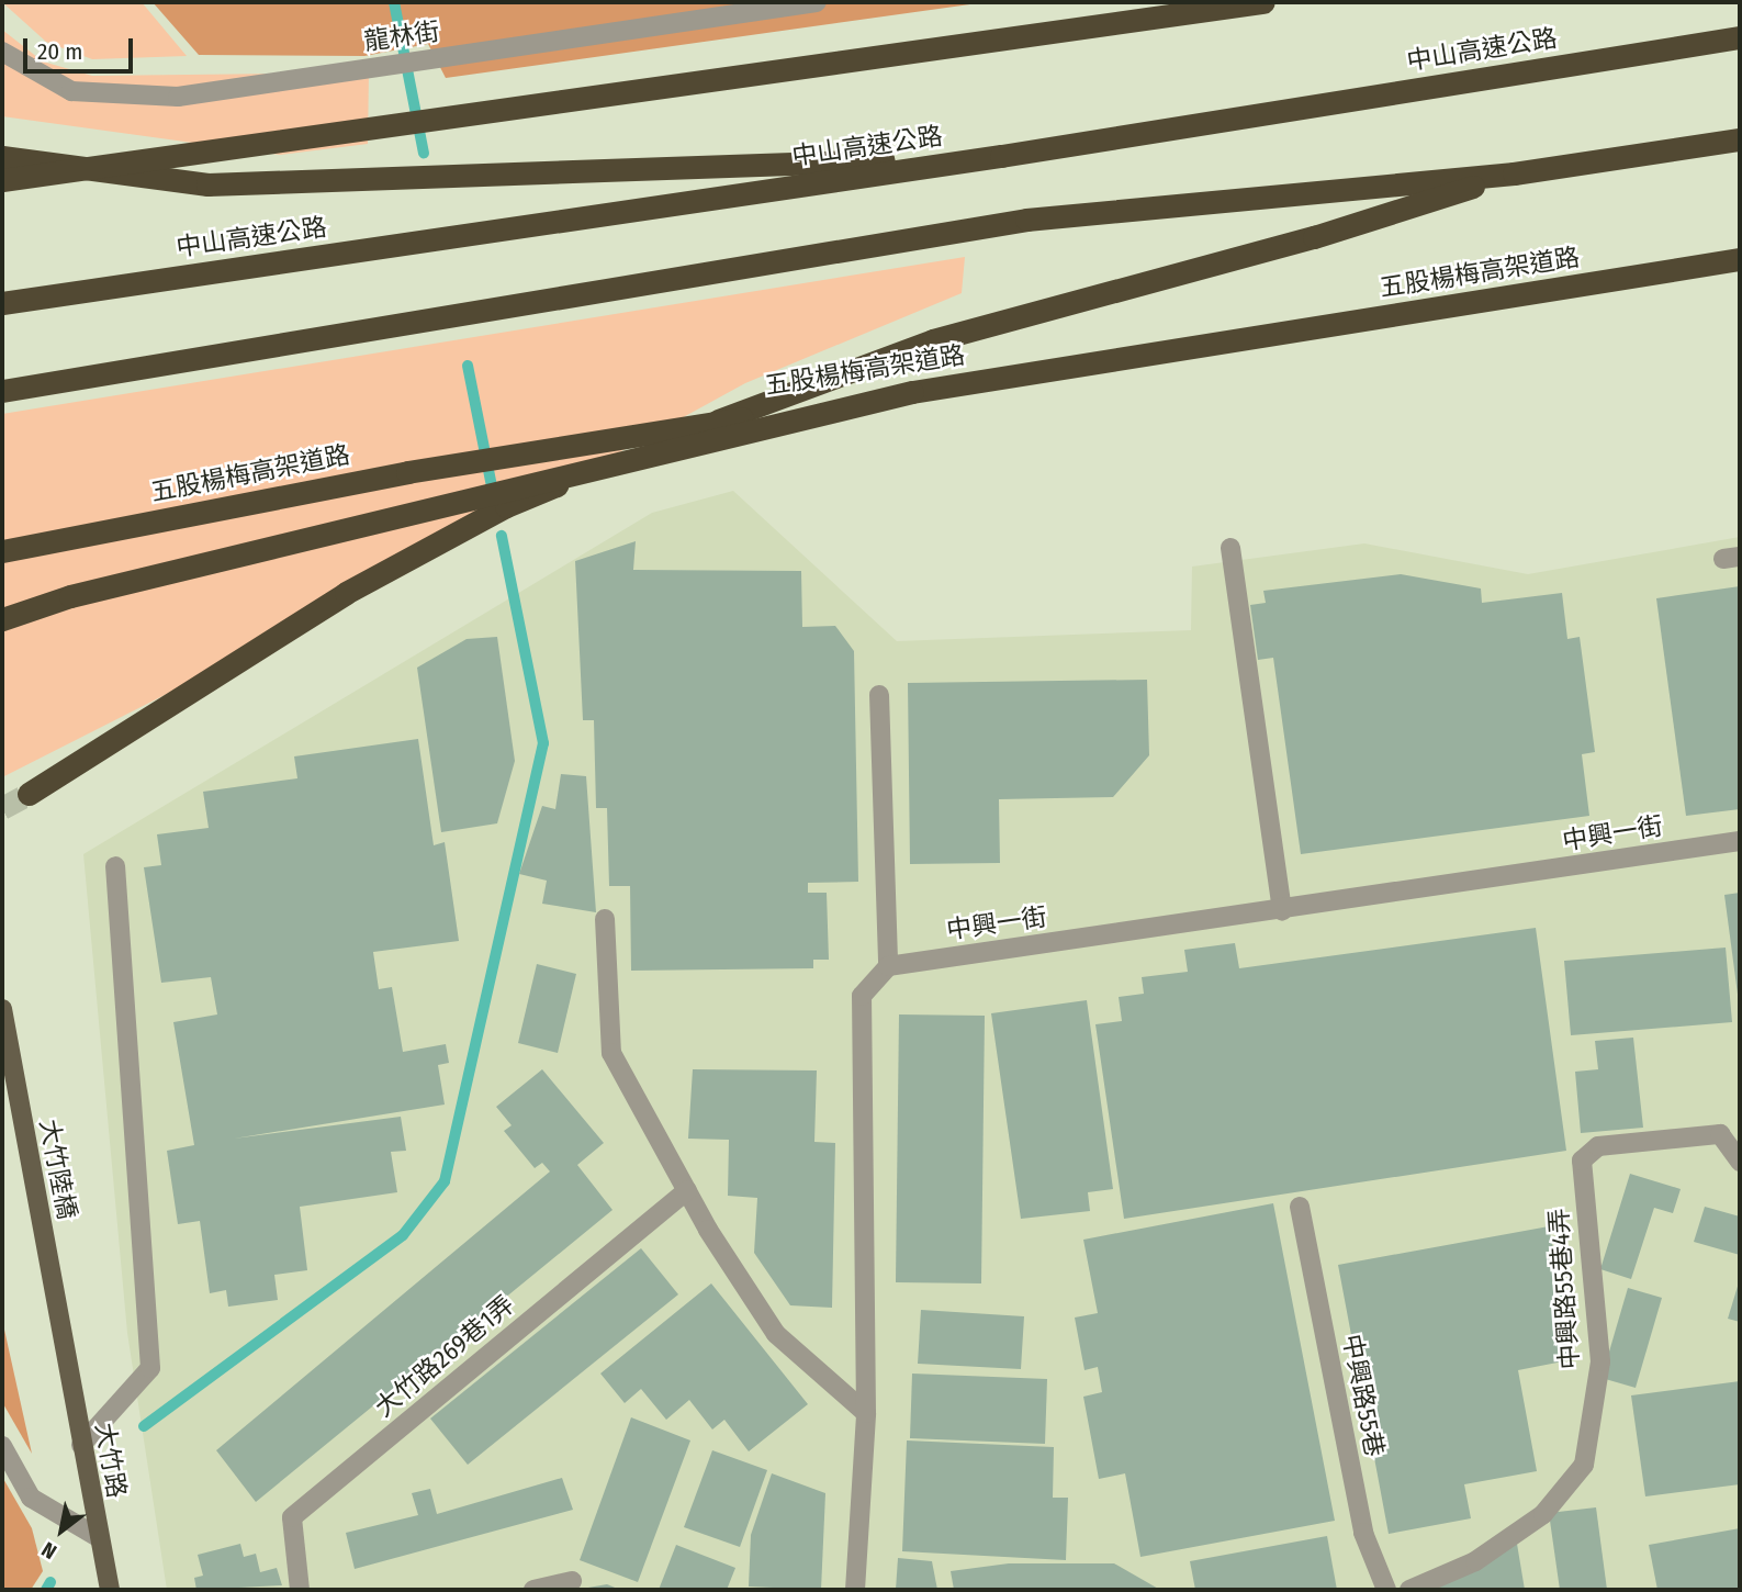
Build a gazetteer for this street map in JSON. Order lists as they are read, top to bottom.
{
  "streets": {
    "highway": ["中山高速公路", "五股楊梅高架道路"],
    "main road": ["大竹陸橋", "大竹路"],
    "street": [
      "龍林街",
      "中興一街",
      "中興路55巷4弄",
      "大竹路269巷1弄",
      "中興路55巷"
    ]
  },
  "crossings": [
    ["大竹陸橋", "大竹路"]
  ],
  "scale_bar": "20 m",
  "north": "bottom left"
}
